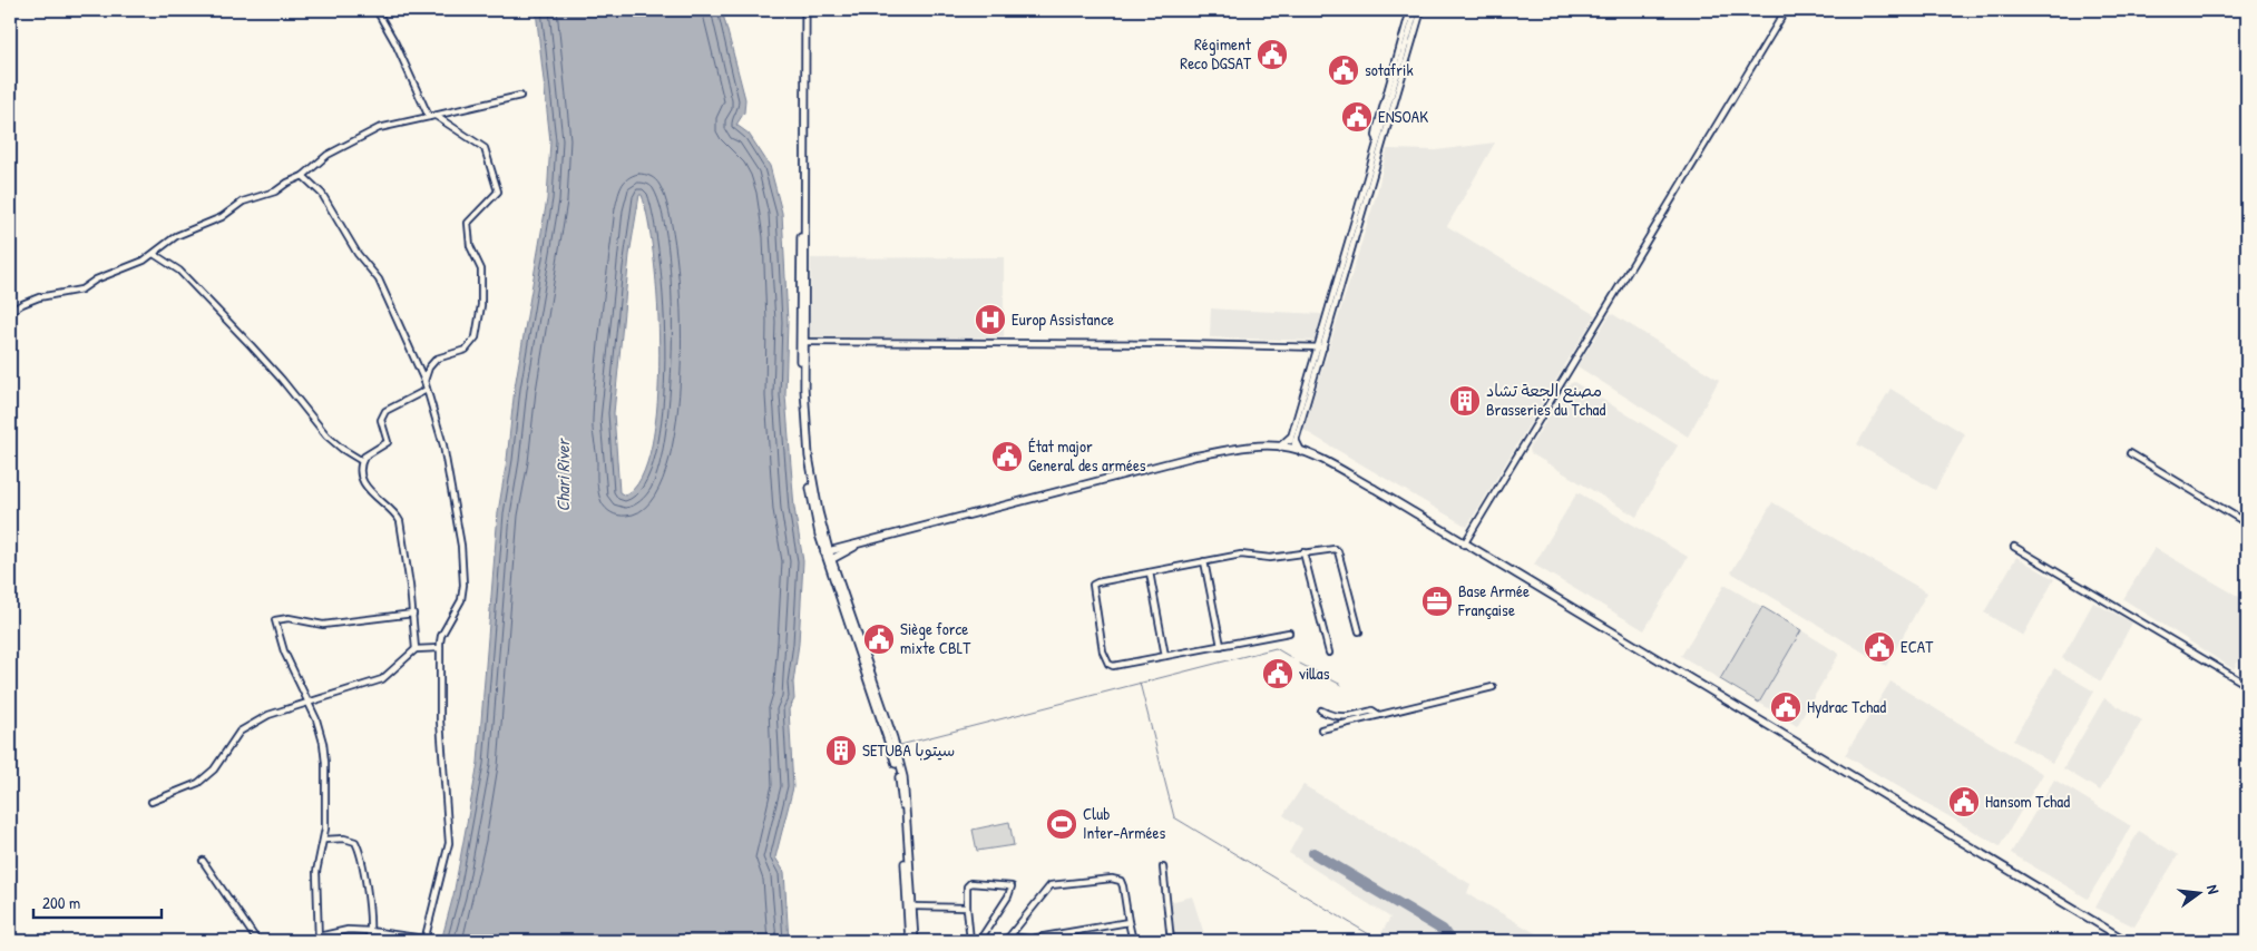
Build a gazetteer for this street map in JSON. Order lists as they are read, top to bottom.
{
  "water": ["Chari River"],
  "places": {
    "public building": [
      "Régiment Reco DGSAT",
      "sotafrik",
      "ENSOAK",
      "État major General des armées",
      "Siège force mixte CBLT",
      "ECAT",
      "villas",
      "Hydrac Tchad",
      "Hansom Tchad"
    ],
    "hospital": ["Europ Assistance"],
    "building": ["مصنع الجعة تشاد Brasseries du Tchad", "SETUBA سيتوبا"],
    "office": ["Base Armée Française"],
    "sports": ["Club Inter-Armées"]
  },
  "scale_bar": "200 m",
  "north": "right"
}
